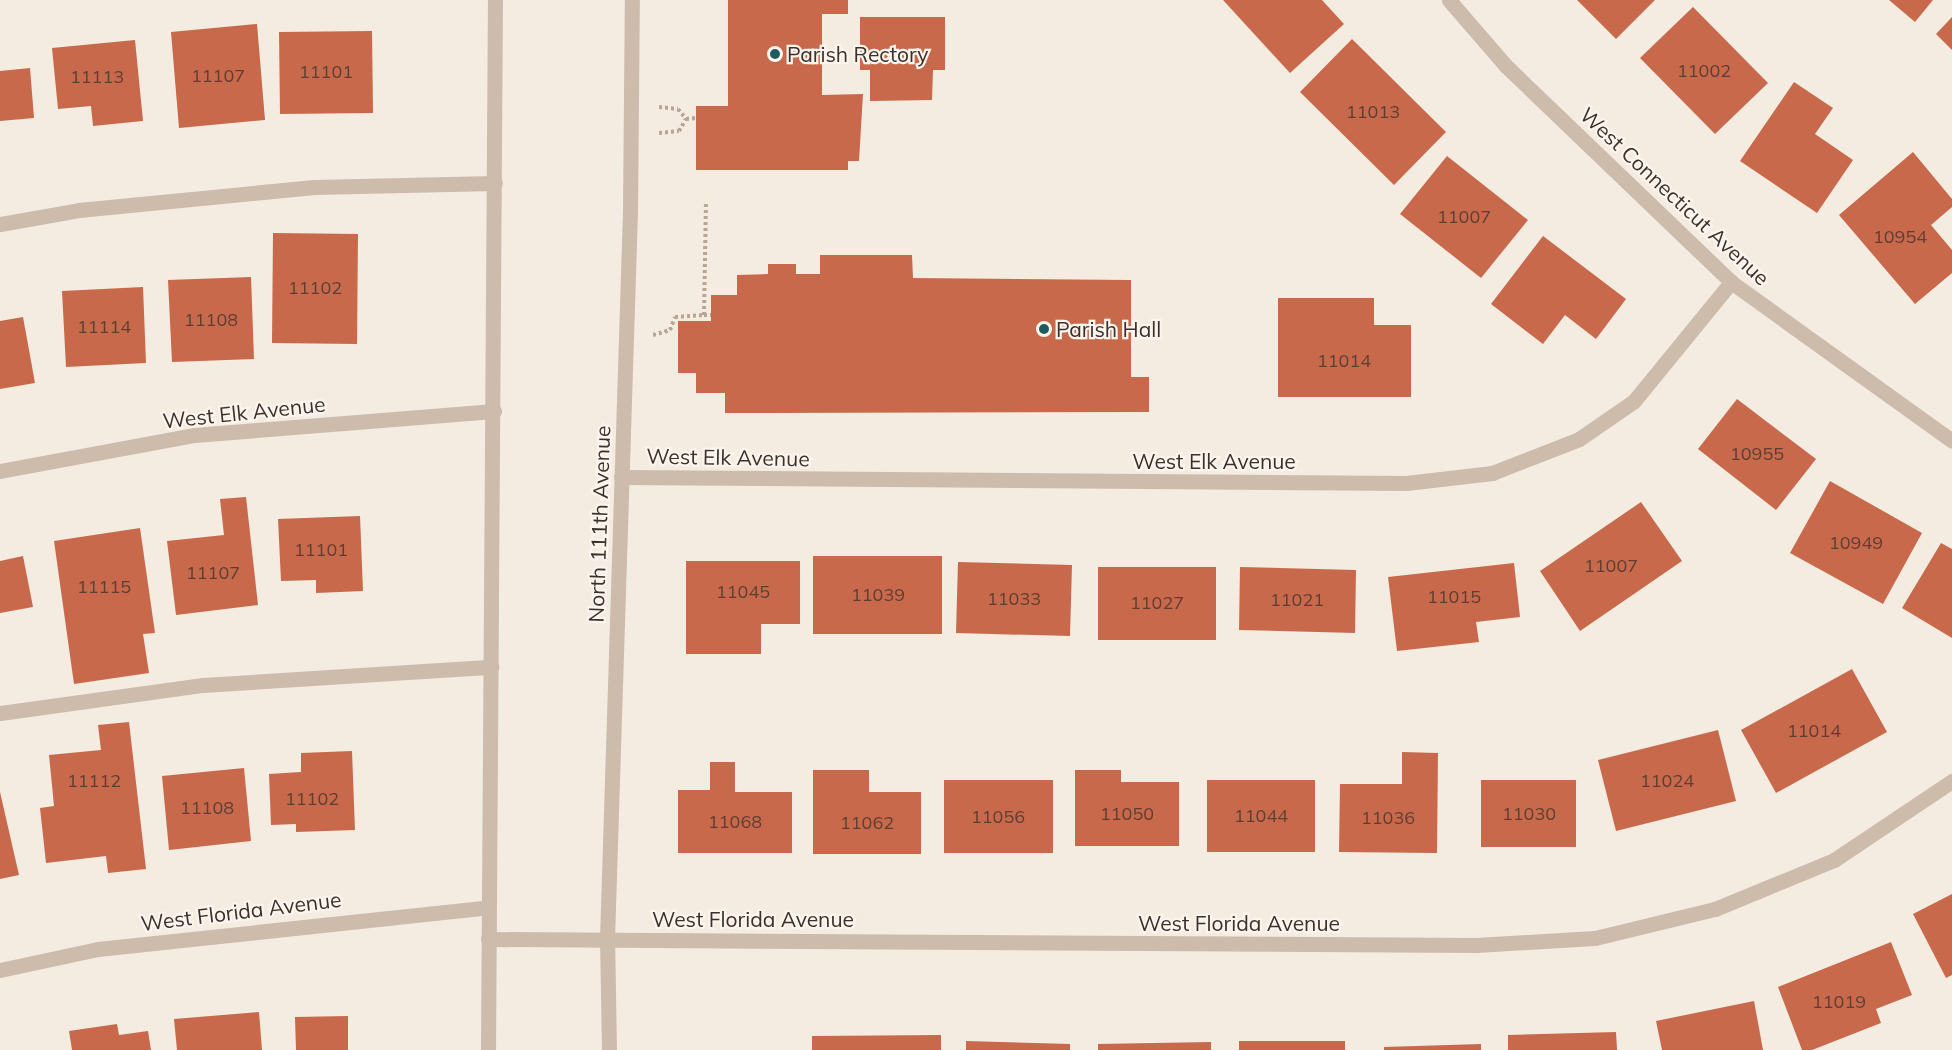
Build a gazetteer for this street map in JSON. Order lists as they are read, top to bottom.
{
  "streets": {
    "street": [
      "West Connecticut Avenue",
      "West Elk Avenue",
      "North 111th Avenue",
      "West Florida Avenue"
    ]
  },
  "crossings": [
    ["West Connecticut Avenue", "West Elk Avenue"],
    ["West Elk Avenue", "North 111th Avenue"],
    ["North 111th Avenue", "West Florida Avenue"]
  ],
  "places": ["Parish Rectory", "Parish Hall"],
  "house_numbers": [
    "11002",
    "11101",
    "11107",
    "11113",
    "11013",
    "11007",
    "10954",
    "11102",
    "11108",
    "11114",
    "11014",
    "10955",
    "10949",
    "11101",
    "11007",
    "11107",
    "11115",
    "11045",
    "11039",
    "11015",
    "11033",
    "11021",
    "11027",
    "11014",
    "11112",
    "11024",
    "11102",
    "11108",
    "11050",
    "11030",
    "11044",
    "11056",
    "11036",
    "11068",
    "11062",
    "11019"
  ]
}
